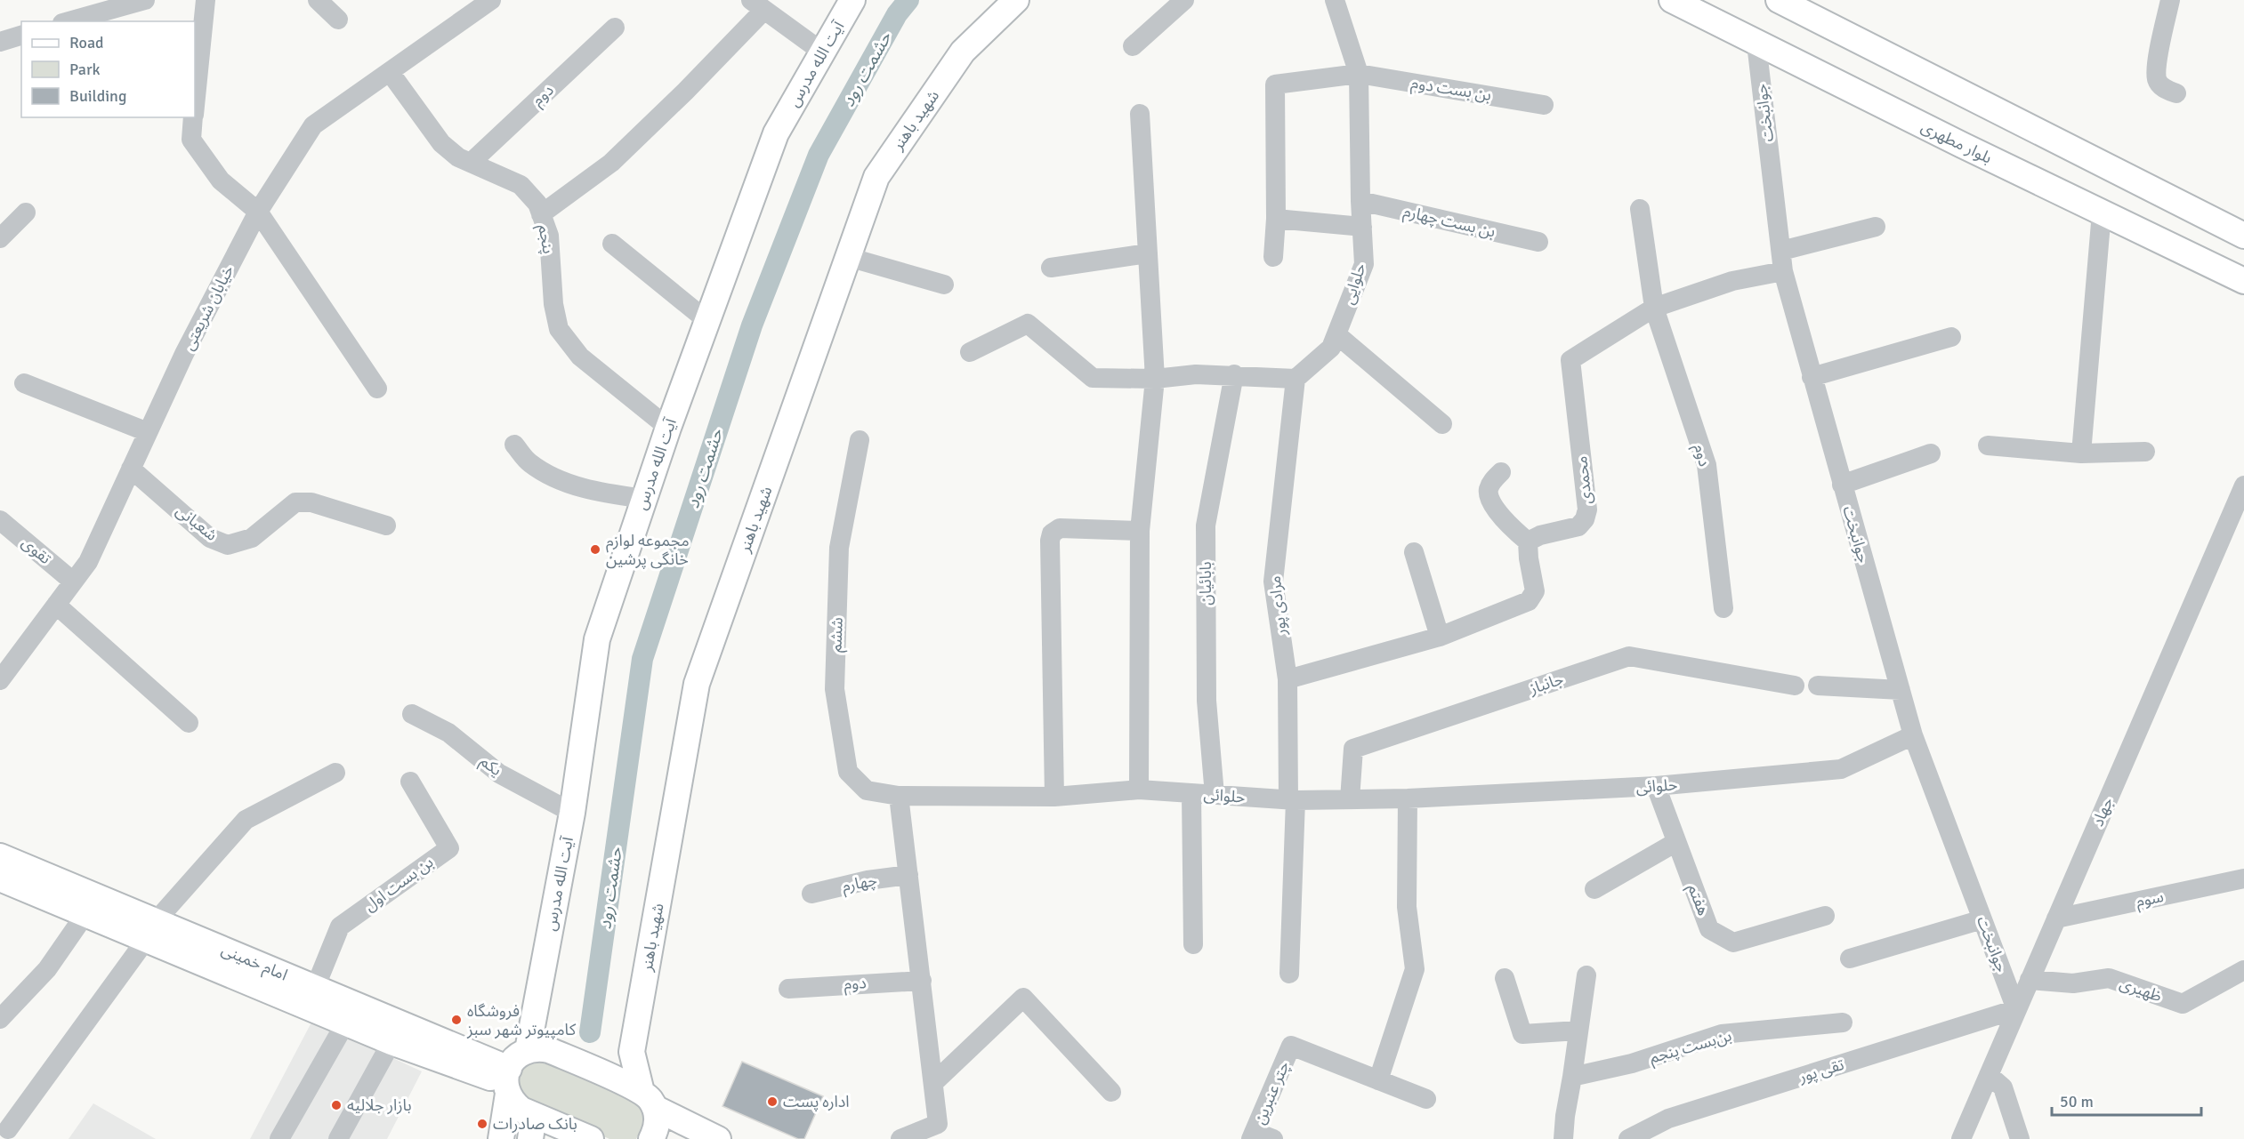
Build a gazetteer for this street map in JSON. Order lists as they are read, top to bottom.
{
  "streets": {
    "main road": [
      "آیت الله مدرس",
      "شهید باهنر",
      "بلوار مطهری",
      "امام خمینی"
    ],
    "street": [
      "بن بست دوم",
      "دوم",
      "جوانبخت",
      "بن بست چهارم",
      "پنجم",
      "حلوایی",
      "خیابان شریعتی",
      "محمدی",
      "شعبانی",
      "تقوی",
      "بابائیان",
      "مرادی پور",
      "ششم",
      "جانباز",
      "یکم",
      "حلوائی",
      "جهاد",
      "چهارم",
      "بن بست اول",
      "سوم",
      "هفتم",
      "ظهیری",
      "بن‌بست پنجم",
      "تقی پور",
      "چتر عنبرین"
    ]
  },
  "crossings": [
    ["آیت الله مدرس", "پنجم"],
    ["آیت الله مدرس", "یکم"],
    ["بن بست دوم", "حلوایی"],
    ["دوم", "پنجم"],
    ["دوم", "محمدی"],
    ["جوانبخت", "بلوار مطهری"],
    ["جوانبخت", "محمدی"],
    ["جوانبخت", "حلوائی"],
    ["جوانبخت", "جهاد"],
    ["جوانبخت", "تقی پور"],
    ["بن بست چهارم", "حلوایی"],
    ["پنجم", "خیابان شریعتی"],
    ["حلوایی", "مرادی پور"],
    ["خیابان شریعتی", "شعبانی"],
    ["خیابان شریعتی", "تقوی"],
    ["بابائیان", "حلوائی"],
    ["مرادی پور", "حلوائی"],
    ["ششم", "حلوائی"],
    ["جانباز", "حلوائی"],
    ["حلوائی", "هفتم"],
    ["جهاد", "سوم"],
    ["جهاد", "ظهیری"],
    ["جهاد", "تقی پور"],
    ["بن بست اول", "امام خمینی"]
  ],
  "water": ["حشمت رود"],
  "places": [
    "مجموعه لوازم خانگی پرشین",
    "فروشگاه کامپیوتر شهر سبز",
    "اداره پست",
    "بازار جلالیه",
    "بانک صادرات"
  ],
  "legend": ["Road", "Park", "Building"],
  "scale_bar": "50 m"
}
